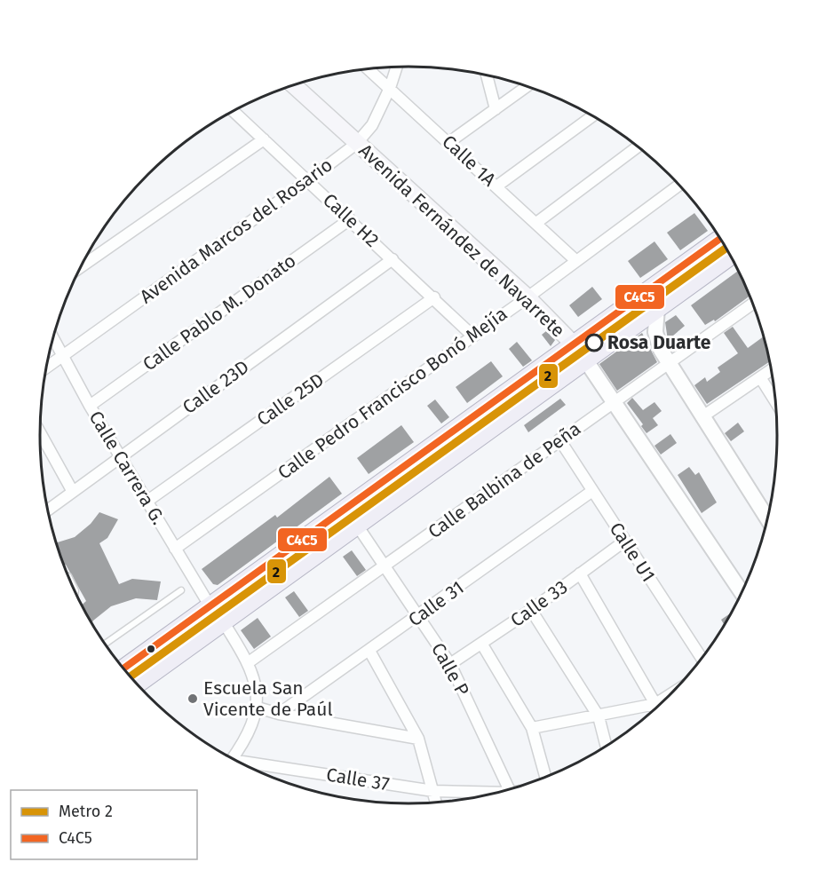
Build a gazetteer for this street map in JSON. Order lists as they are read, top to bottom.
{
  "streets": {
    "main road": ["Avenida Fernández de Navarrete"],
    "street": [
      "Calle 1A",
      "Calle H2",
      "Avenida Marcos del Rosario",
      "Calle Pablo M. Donato",
      "Calle 23D",
      "Calle Pedro Francisco Bonó Mejía",
      "Calle 25D",
      "Calle Carrera G.",
      "Calle Balbina de Peña",
      "Calle U1",
      "Calle 31",
      "Calle 33",
      "Calle P",
      "Calle 37"
    ]
  },
  "crossings": [
    ["Calle 1A", "Avenida Marcos del Rosario"],
    ["Calle 1A", "Calle Pedro Francisco Bonó Mejía"],
    ["Calle H2", "Avenida Marcos del Rosario"],
    ["Calle H2", "Calle Pablo M. Donato"],
    ["Calle H2", "Calle 23D"],
    ["Calle H2", "Calle Pedro Francisco Bonó Mejía"],
    ["Calle H2", "Calle 25D"],
    ["Avenida Marcos del Rosario", "Avenida Fernández de Navarrete"],
    ["Avenida Marcos del Rosario", "Calle Carrera G."],
    ["Avenida Fernández de Navarrete", "Calle Pedro Francisco Bonó Mejía"],
    ["Avenida Fernández de Navarrete", "Calle Balbina de Peña"],
    ["Calle Pablo M. Donato", "Calle Carrera G."],
    ["Calle 23D", "Calle Carrera G."],
    ["Calle Pedro Francisco Bonó Mejía", "Calle Carrera G."],
    ["Calle 25D", "Calle Carrera G."],
    ["Calle Balbina de Peña", "Calle U1"],
    ["Calle Balbina de Peña", "Calle P"],
    ["Calle U1", "Calle 31"],
    ["Calle U1", "Calle 33"],
    ["Calle 31", "Calle P"],
    ["Calle 33", "Calle P"]
  ],
  "places": ["Rosa Duarte", "Escuela San Vicente de Paúl"],
  "lines": ["transit line C4C5", "metro line 2"],
  "legend": ["Metro 2", "C4C5"]
}
